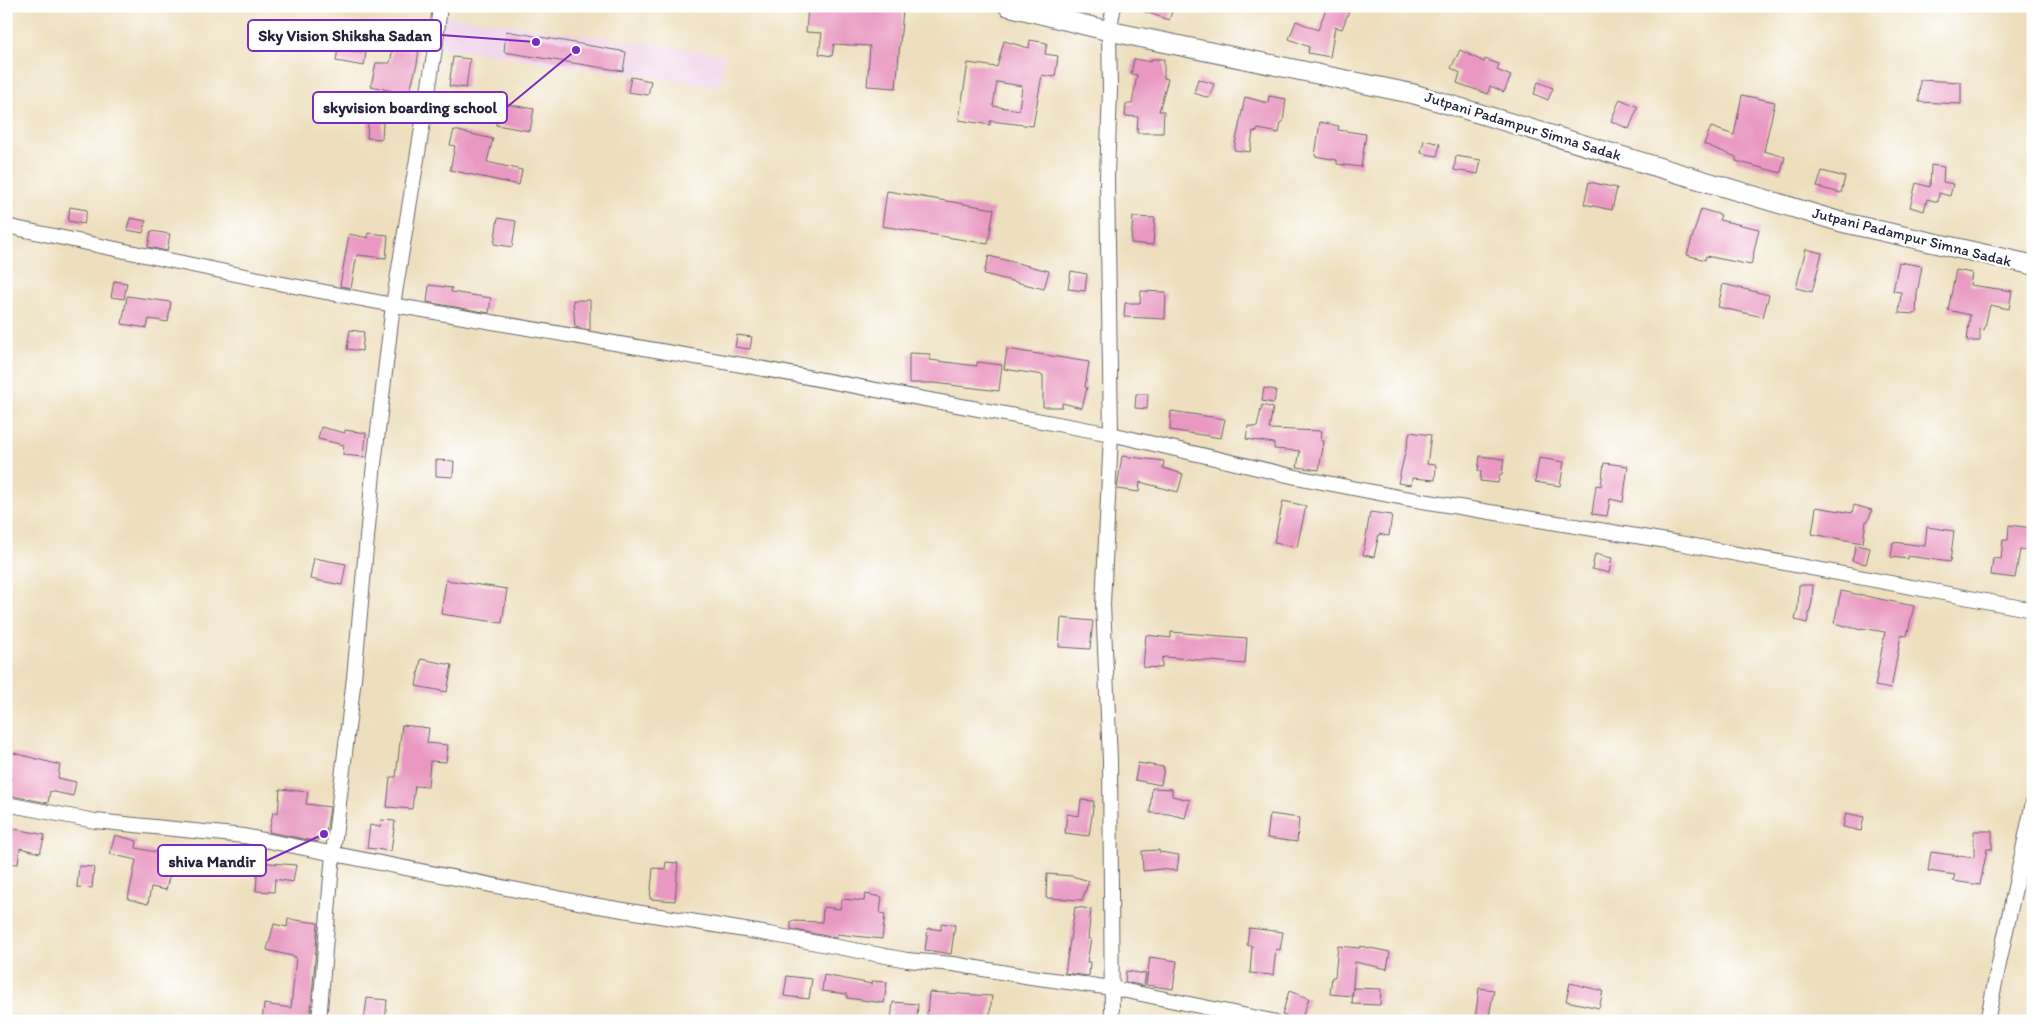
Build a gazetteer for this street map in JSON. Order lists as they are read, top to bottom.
{
  "streets": {
    "street": ["Jutpani Padampur Simna Sadak"]
  },
  "places": ["Sky Vision Shiksha Sadan", "skyvision boarding school", "shiva Mandir"]
}
